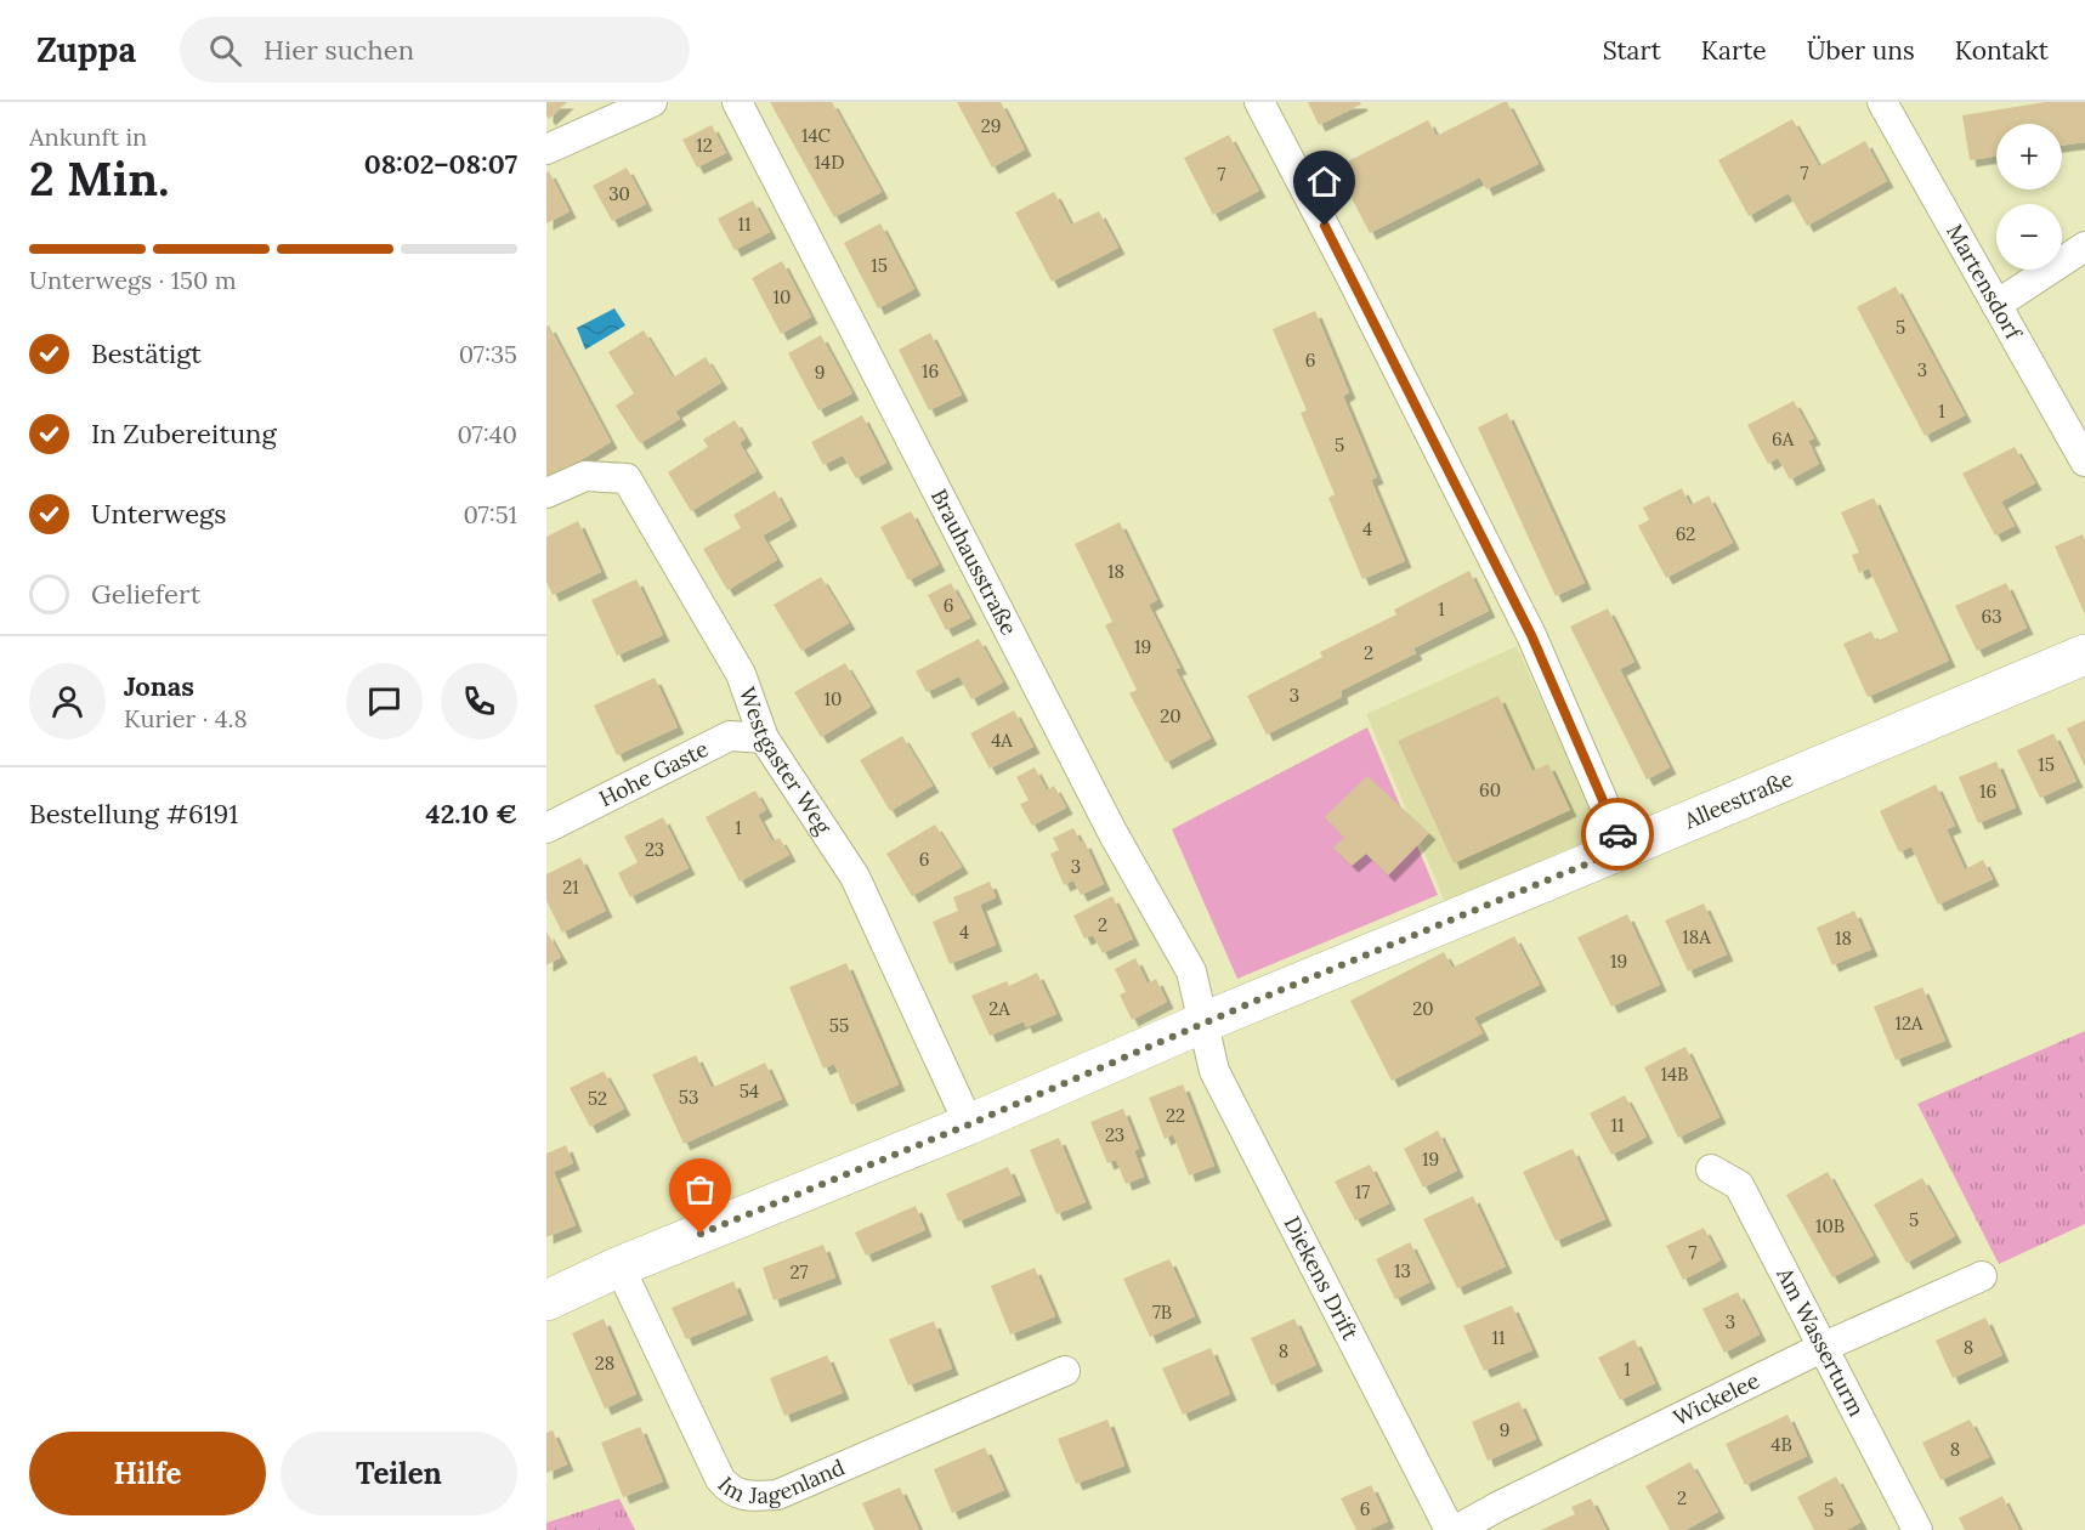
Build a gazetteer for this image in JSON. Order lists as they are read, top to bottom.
{
  "streets": {
    "main road": ["Alleestraße"],
    "street": [
      "Martensdorf",
      "Brauhausstraße",
      "Westgaster Weg",
      "Hohe Gaste",
      "Diekens Drift",
      "Am Wasserturm",
      "Wickelee",
      "Im Jagenland"
    ]
  },
  "crossings": [
    ["Brauhausstraße", "Alleestraße"],
    ["Brauhausstraße", "Diekens Drift"],
    ["Westgaster Weg", "Hohe Gaste"],
    ["Westgaster Weg", "Alleestraße"],
    ["Alleestraße", "Diekens Drift"],
    ["Alleestraße", "Im Jagenland"],
    ["Am Wasserturm", "Wickelee"]
  ],
  "house_numbers": [
    "29",
    "14C",
    "12",
    "14D",
    "7",
    "7",
    "30",
    "11",
    "15",
    "10",
    "5",
    "6",
    "3",
    "16",
    "9",
    "1",
    "6A",
    "5",
    "4",
    "62",
    "18",
    "6",
    "1",
    "63",
    "19",
    "2",
    "3",
    "10",
    "20",
    "4A",
    "15",
    "60",
    "16",
    "1",
    "23",
    "6",
    "3",
    "21",
    "2",
    "4",
    "18A",
    "18",
    "19",
    "2A",
    "20",
    "12A",
    "55",
    "14B",
    "54",
    "53",
    "52",
    "22",
    "11",
    "23",
    "19",
    "17",
    "5",
    "10B",
    "7",
    "13",
    "27",
    "7B",
    "3",
    "11",
    "8",
    "8",
    "28",
    "1",
    "9",
    "4B",
    "8",
    "2",
    "6",
    "5"
  ],
  "page": {
    "header": "Zuppa",
    "search": "Hier suchen",
    "nav": [
      "Start",
      "Karte",
      "Über uns",
      "Kontakt"
    ],
    "heading": ["2 Min.", "Ankunft in", "08:02–08:07"],
    "panel": [
      "Jonas",
      "Kurier · 4.8",
      "Bestellung #6191",
      "42.10 €"
    ],
    "map_buttons": ["+", "−"],
    "bar": "Unterwegs · 150 m",
    "list": [
      ["Bestätigt", "07:35"],
      ["In Zubereitung", "07:40"],
      ["Unterwegs", "07:51"],
      "Geliefert"
    ],
    "buttons": ["Hilfe", "Teilen"]
  }
}
